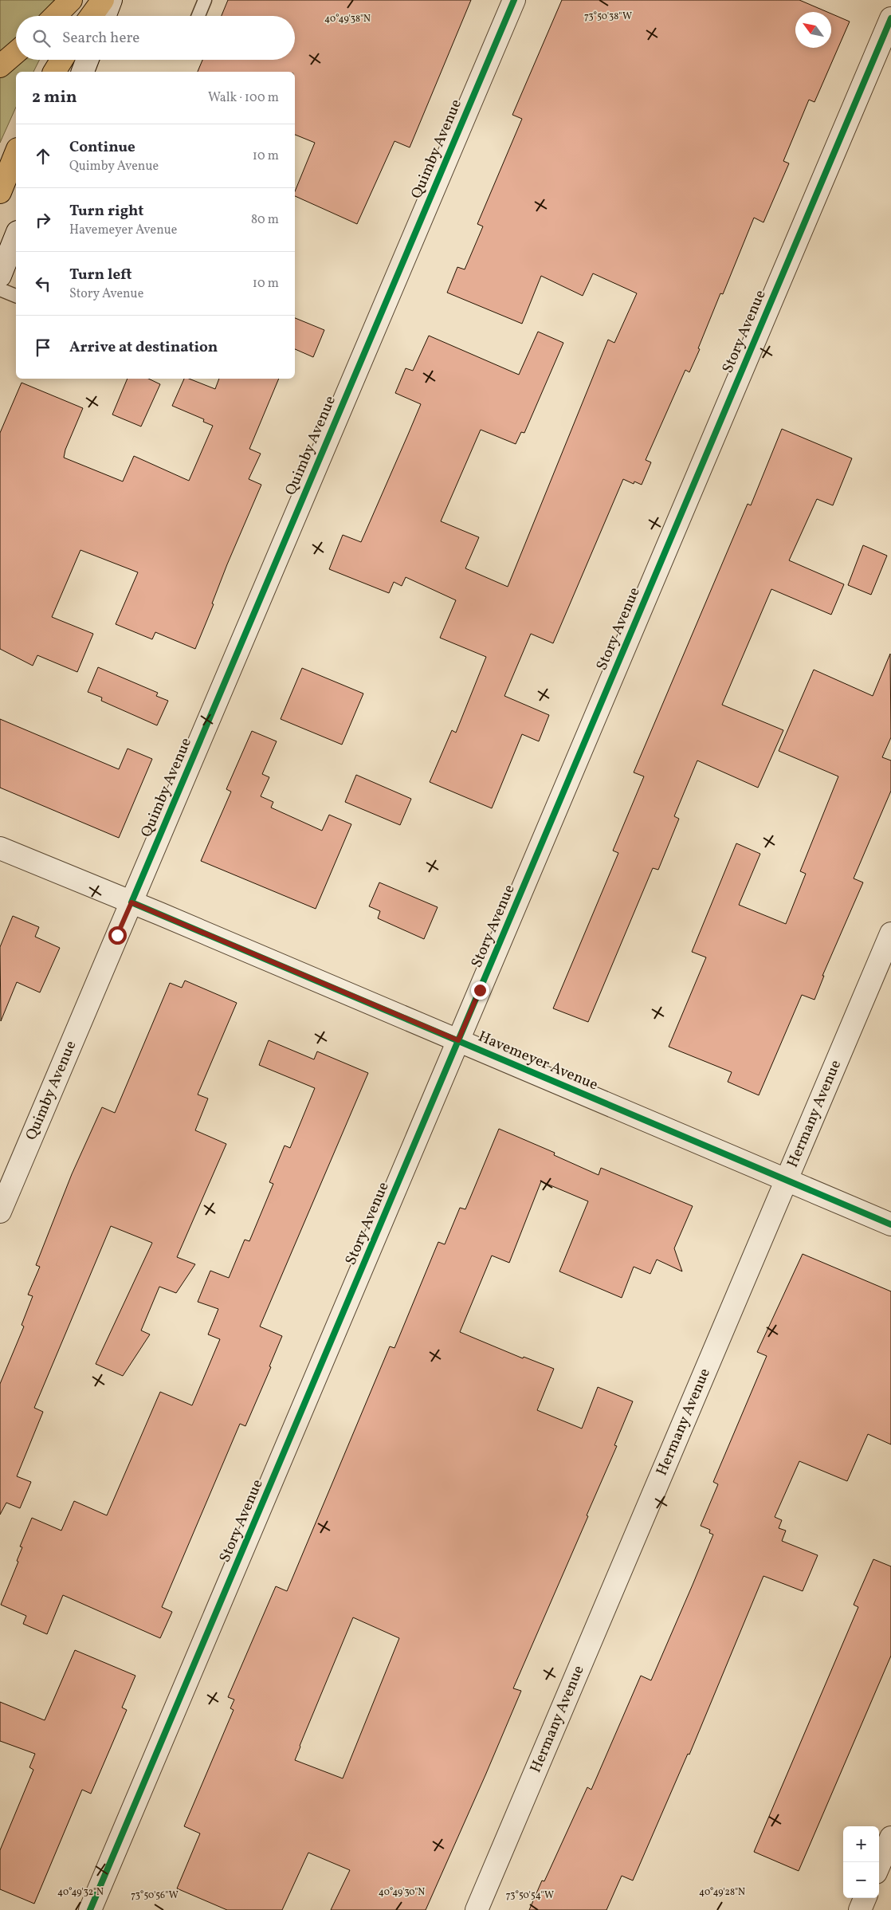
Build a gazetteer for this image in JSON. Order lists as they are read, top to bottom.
{
  "streets": {
    "street": [
      "Quimby Avenue",
      "Story Avenue",
      "Havemeyer Avenue",
      "Hermany Avenue"
    ]
  },
  "crossings": [
    ["Quimby Avenue", "Havemeyer Avenue"],
    ["Story Avenue", "Havemeyer Avenue"],
    ["Havemeyer Avenue", "Hermany Avenue"]
  ],
  "north": "top left",
  "page": {
    "search": "Search here",
    "heading": ["2 min", "Walk · 100 m"],
    "list": [
      ["Continue", "Quimby Avenue", "10 m"],
      ["Turn right", "Havemeyer Avenue", "80 m"],
      ["Turn left", "Story Avenue", "10 m"],
      "Arrive at destination"
    ],
    "map_buttons": ["+", "−"]
  },
  "coordinates": [
    "73°50'38\"W",
    "40°49'38\"N",
    "40°49'32\"N",
    "40°49'30\"N",
    "40°49'28\"N",
    "73°50'56\"W",
    "73°50'54\"W"
  ]
}
